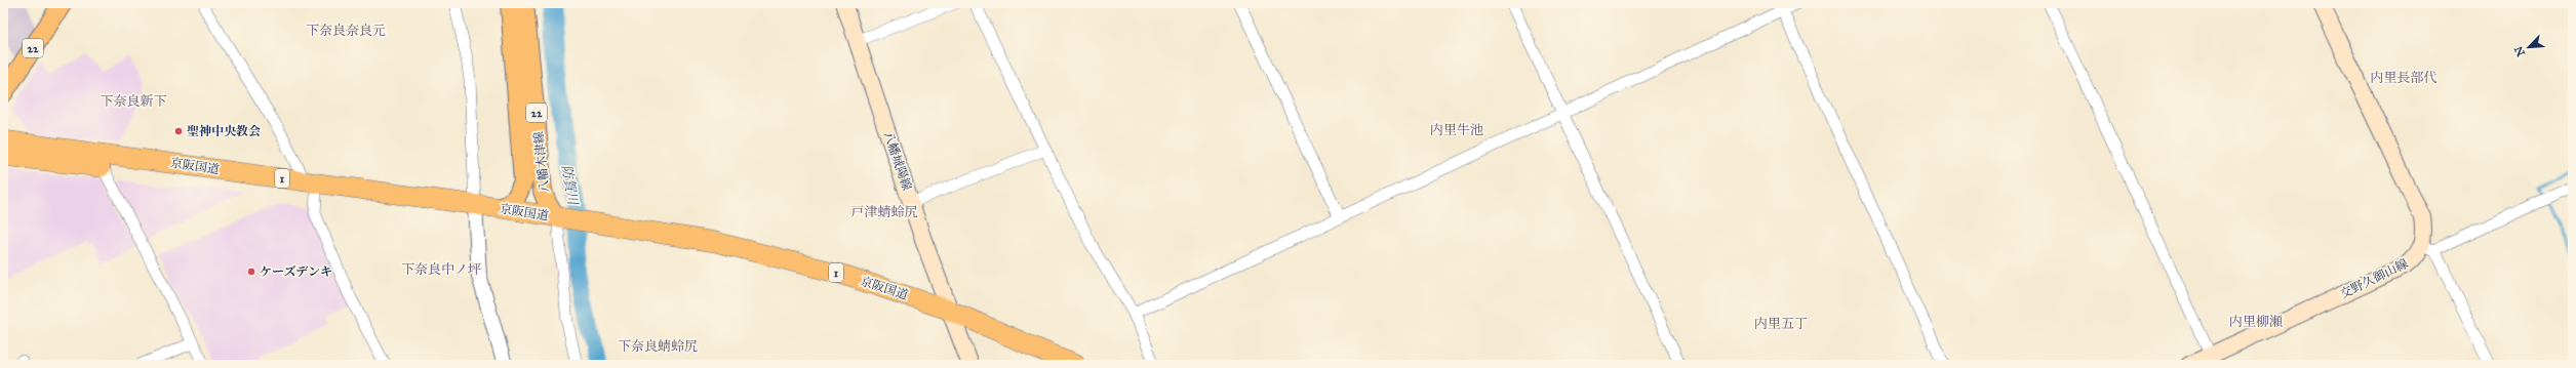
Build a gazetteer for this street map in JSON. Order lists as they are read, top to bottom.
{
  "streets": {
    "highway": ["京阪国道", "1"],
    "main road": [
      "22",
      "八幡城陽線",
      "八幡木津線",
      "交野久御山線"
    ]
  },
  "crossings": [
    ["八幡城陽線", "京阪国道"],
    ["八幡木津線", "京阪国道"]
  ],
  "districts": [
    "下奈良奈良元",
    "内里長部代",
    "下奈良新下",
    "内里牛池",
    "戸津蜻蛉尻",
    "下奈良中ノ坪",
    "内里柳瀬",
    "内里五丁",
    "下奈良蜻蛉尻"
  ],
  "water": ["防賀川"],
  "places": ["聖神中央教会", "ケーズデンキ"],
  "north": "bottom left"
}
